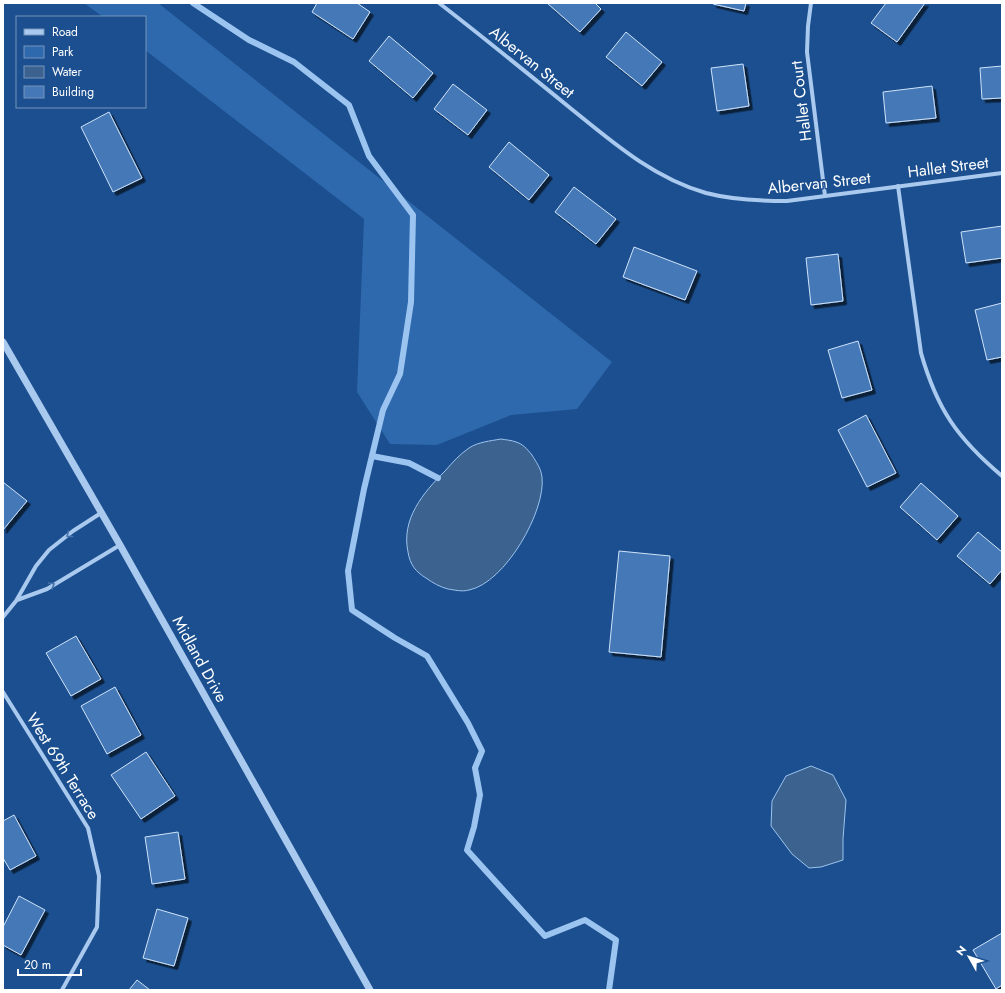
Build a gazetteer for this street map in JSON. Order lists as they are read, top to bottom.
{
  "streets": {
    "street": [
      "Albervan Street",
      "Hallet Court",
      "Hallet Street",
      "Midland Drive",
      "West 69th Terrace"
    ]
  },
  "crossings": [
    ["Albervan Street", "Hallet Court"],
    ["Albervan Street", "Hallet Street"]
  ],
  "legend": [
    "Road",
    "Park",
    "Water",
    "Building"
  ],
  "scale_bar": "20 m",
  "north": "top left"
}
